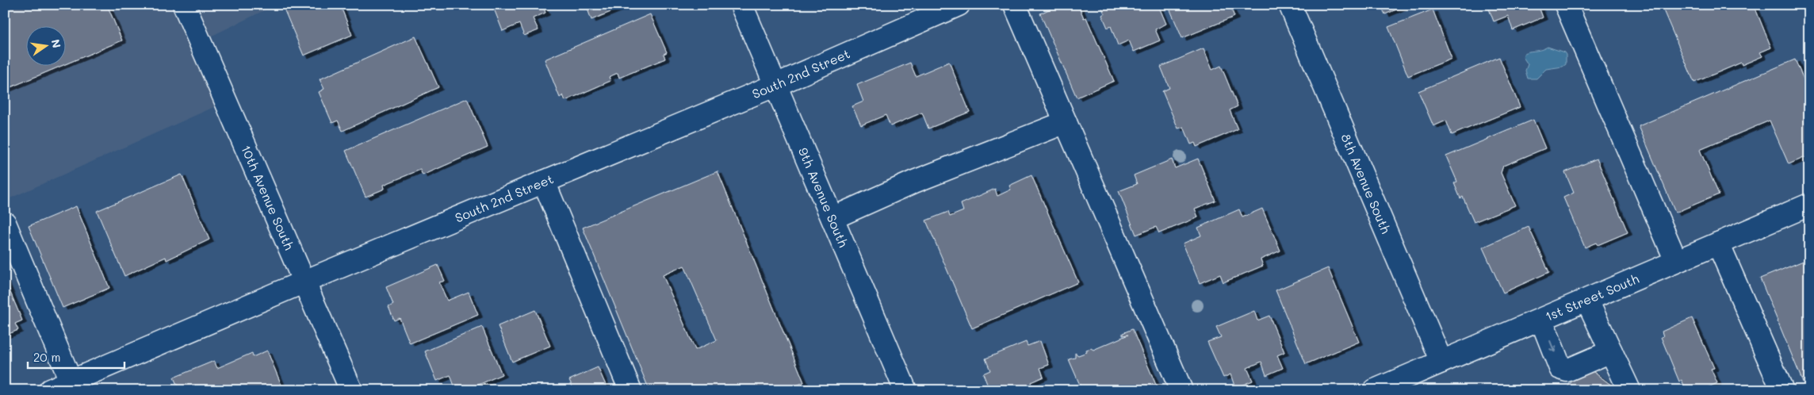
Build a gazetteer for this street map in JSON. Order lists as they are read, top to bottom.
{
  "streets": {
    "street": [
      "South 2nd Street",
      "8th Avenue South",
      "10th Avenue South",
      "9th Avenue South",
      "1st Street South"
    ]
  },
  "crossings": [
    ["South 2nd Street", "10th Avenue South"],
    ["South 2nd Street", "9th Avenue South"],
    ["8th Avenue South", "1st Street South"]
  ],
  "scale_bar": "20 m",
  "north": "right"
}
